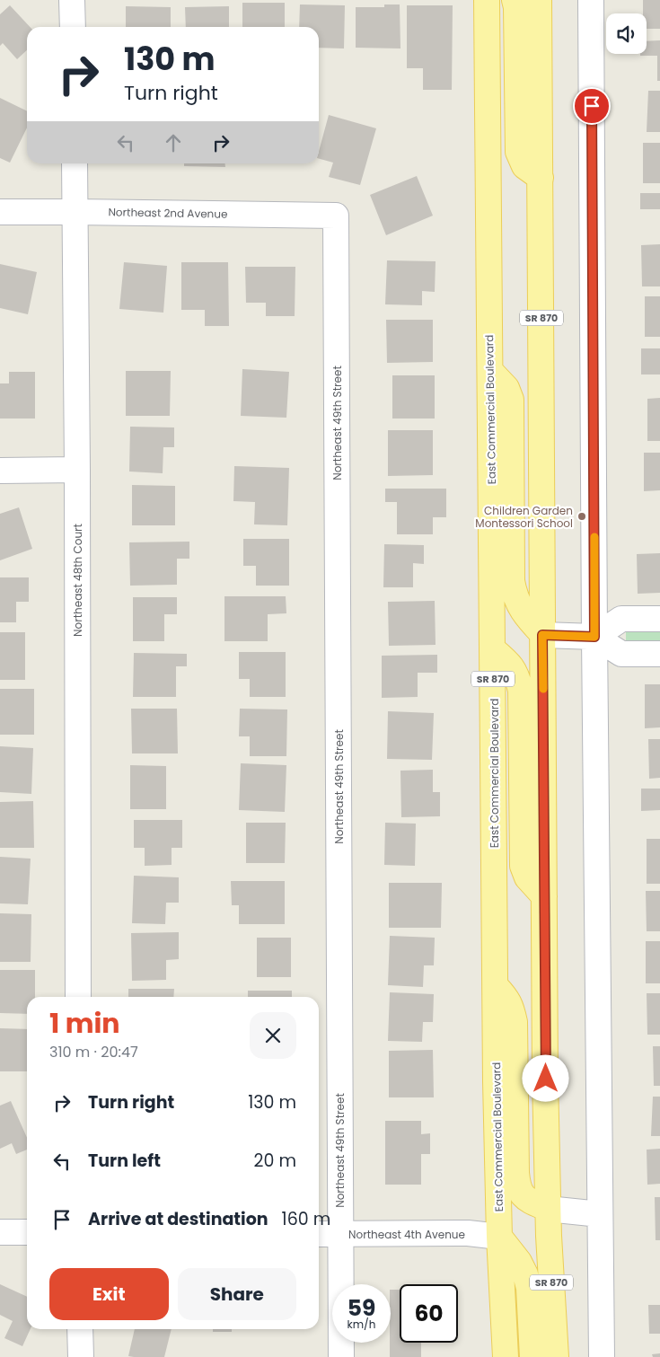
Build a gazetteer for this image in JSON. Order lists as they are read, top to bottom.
{
  "streets": {
    "main road": ["SR 870", "East Commercial Boulevard"],
    "street": [
      "Northeast 2nd Avenue",
      "Northeast 49th Street",
      "Northeast 48th Court",
      "Northeast 4th Avenue"
    ]
  },
  "crossings": [
    ["Northeast 2nd Avenue", "Northeast 49th Street"],
    ["Northeast 2nd Avenue", "Northeast 48th Court"],
    ["East Commercial Boulevard", "Northeast 4th Avenue"],
    ["Northeast 49th Street", "Northeast 4th Avenue"]
  ],
  "places": ["Children Garden Montessori School"],
  "page": {
    "turn": ["130 m", "Turn right"],
    "heading": ["1 min", "310 m · 20:47"],
    "list": [
      {
        "name": "Turn right",
        "value": "130 m"
      },
      {
        "name": "Turn left",
        "value": "20 m"
      },
      {
        "name": "Arrive at destination",
        "value": "160 m"
      }
    ],
    "buttons": ["Exit", "Share"],
    "speed": "59 km/h",
    "limit": "60"
  }
}
